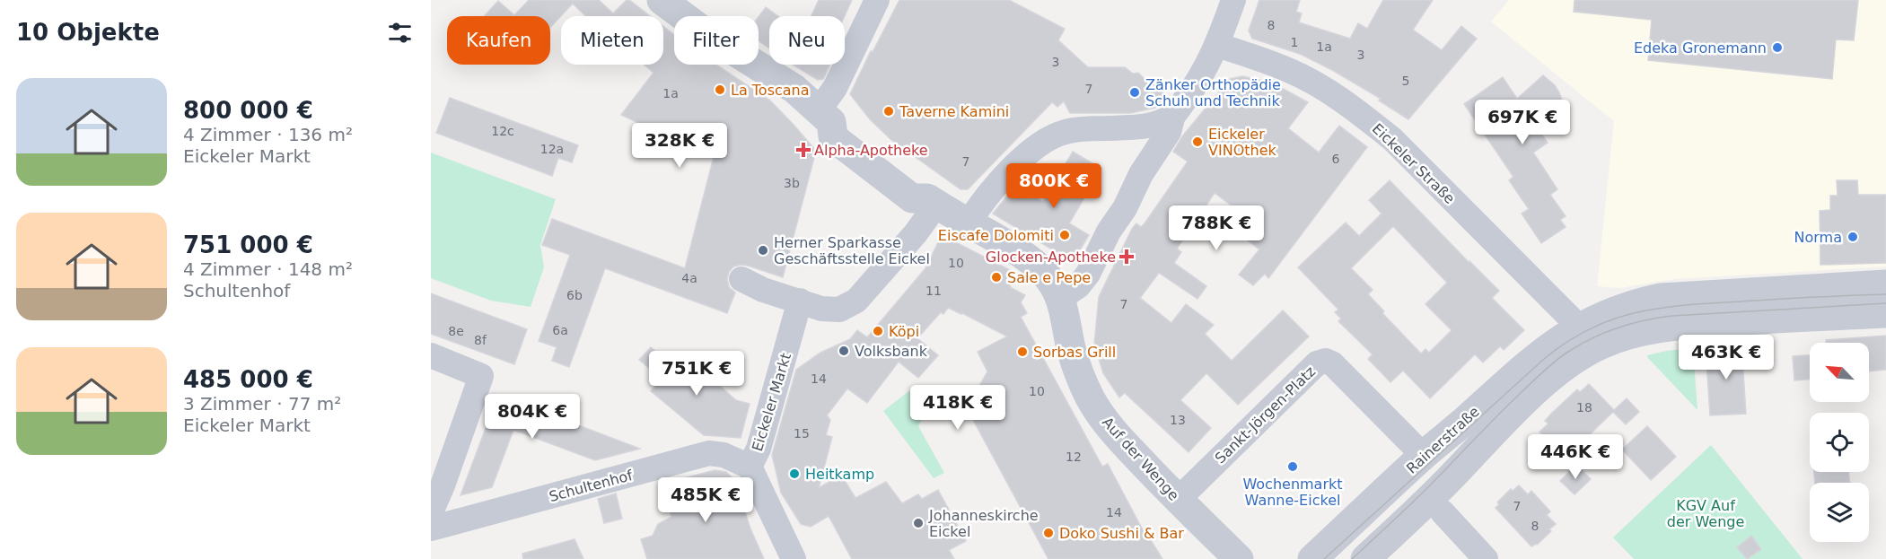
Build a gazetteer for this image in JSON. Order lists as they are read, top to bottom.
{
  "streets": {
    "street": [
      "Eickeler Straße",
      "Eickeler Markt",
      "Sankt-Jörgen-Platz",
      "Rainerstraße",
      "Auf der Wenge",
      "Schultenhof"
    ]
  },
  "crossings": [
    ["Eickeler Straße", "Rainerstraße"],
    ["Eickeler Markt", "Schultenhof"],
    ["Sankt-Jörgen-Platz", "Rainerstraße"],
    ["Sankt-Jörgen-Platz", "Auf der Wenge"]
  ],
  "parks": ["KGV Auf der Wenge"],
  "places": {
    "other": [
      "Edeka Gronemann",
      "La Toscana",
      "Zänker Orthopädie Schuh und Technik",
      "Taverne Kamini",
      "Eickeler VINOthek",
      "Eiscafe Dolomiti",
      "Norma",
      "Herner Sparkasse Geschäftsstelle Eickel",
      "Sale e Pepe",
      "Köpi",
      "Volksbank",
      "Sorbas Grill",
      "Wochenmarkt Wanne-Eickel",
      "Heitkamp",
      "Johanneskirche Eickel",
      "Doko Sushi & Bar"
    ],
    "health": ["Alpha-Apotheke", "Glocken-Apotheke"]
  },
  "house_numbers": [
    "8",
    "1",
    "1a",
    "3",
    "3",
    "5",
    "7",
    "1a",
    "12c",
    "12a",
    "6",
    "7",
    "3b",
    "10",
    "4a",
    "11",
    "6b",
    "7",
    "6a",
    "8e",
    "8f",
    "14",
    "10",
    "18",
    "13",
    "15",
    "12",
    "7",
    "14",
    "8"
  ],
  "north": "top left",
  "page": {
    "heading": "10 Objekte",
    "chip": [
      "Kaufen",
      "Mieten",
      "Filter",
      "Neu"
    ],
    "list": [
      {
        "name": "800 000 €",
        "note": "4 Zimmer · 136 m² · Eickeler Markt"
      },
      {
        "name": "751 000 €",
        "note": "4 Zimmer · 148 m² · Schultenhof"
      },
      {
        "name": "485 000 €",
        "note": "3 Zimmer · 77 m² · Eickeler Markt"
      }
    ],
    "price": [
      "697K €",
      "328K €",
      "800K €",
      "788K €",
      "463K €",
      "751K €",
      "418K €",
      "804K €",
      "446K €",
      "485K €"
    ]
  }
}
